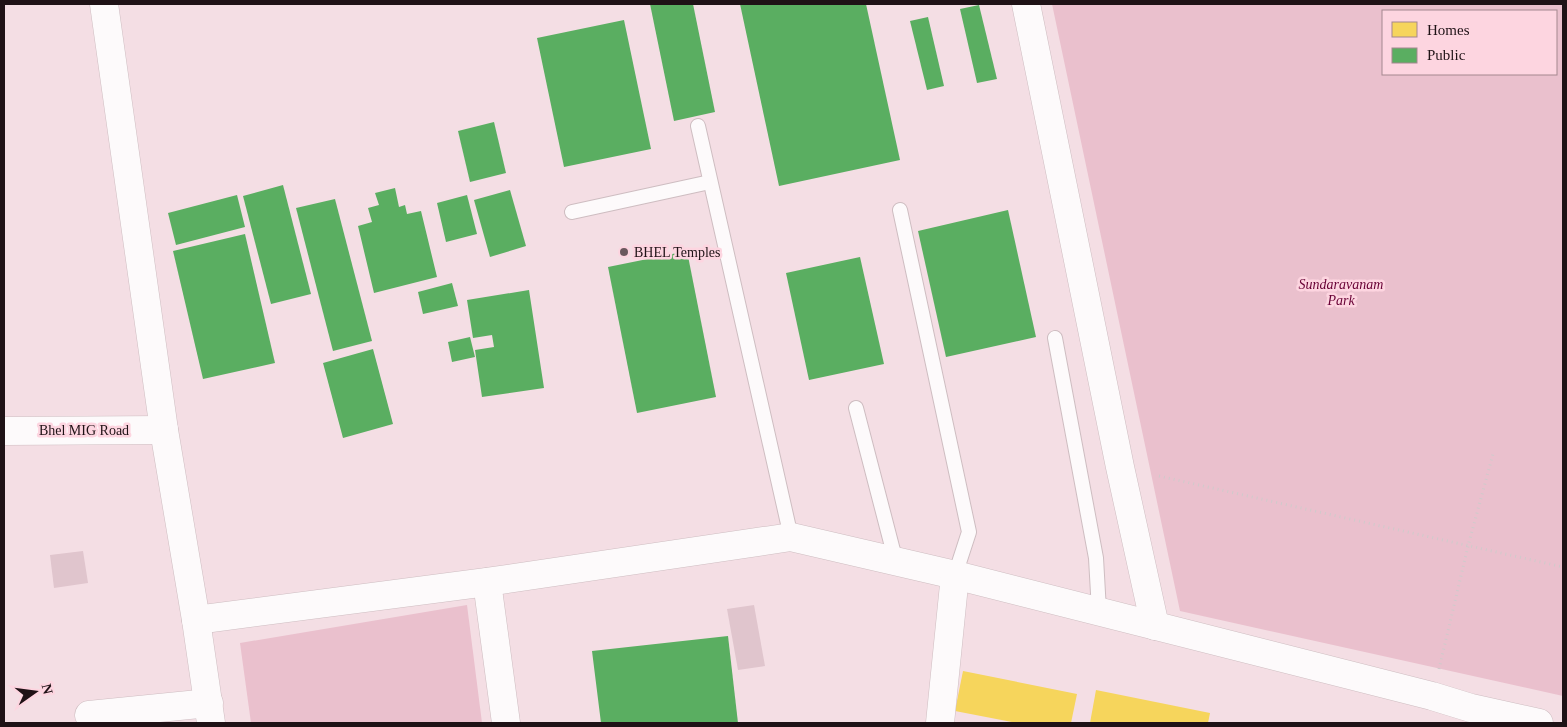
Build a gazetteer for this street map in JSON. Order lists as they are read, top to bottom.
{
  "streets": {
    "street": ["Bhel MIG Road"]
  },
  "parks": ["Sundaravanam Park"],
  "places": ["BHEL Temples"],
  "legend": ["Homes", "Public"],
  "north": "right"
}
